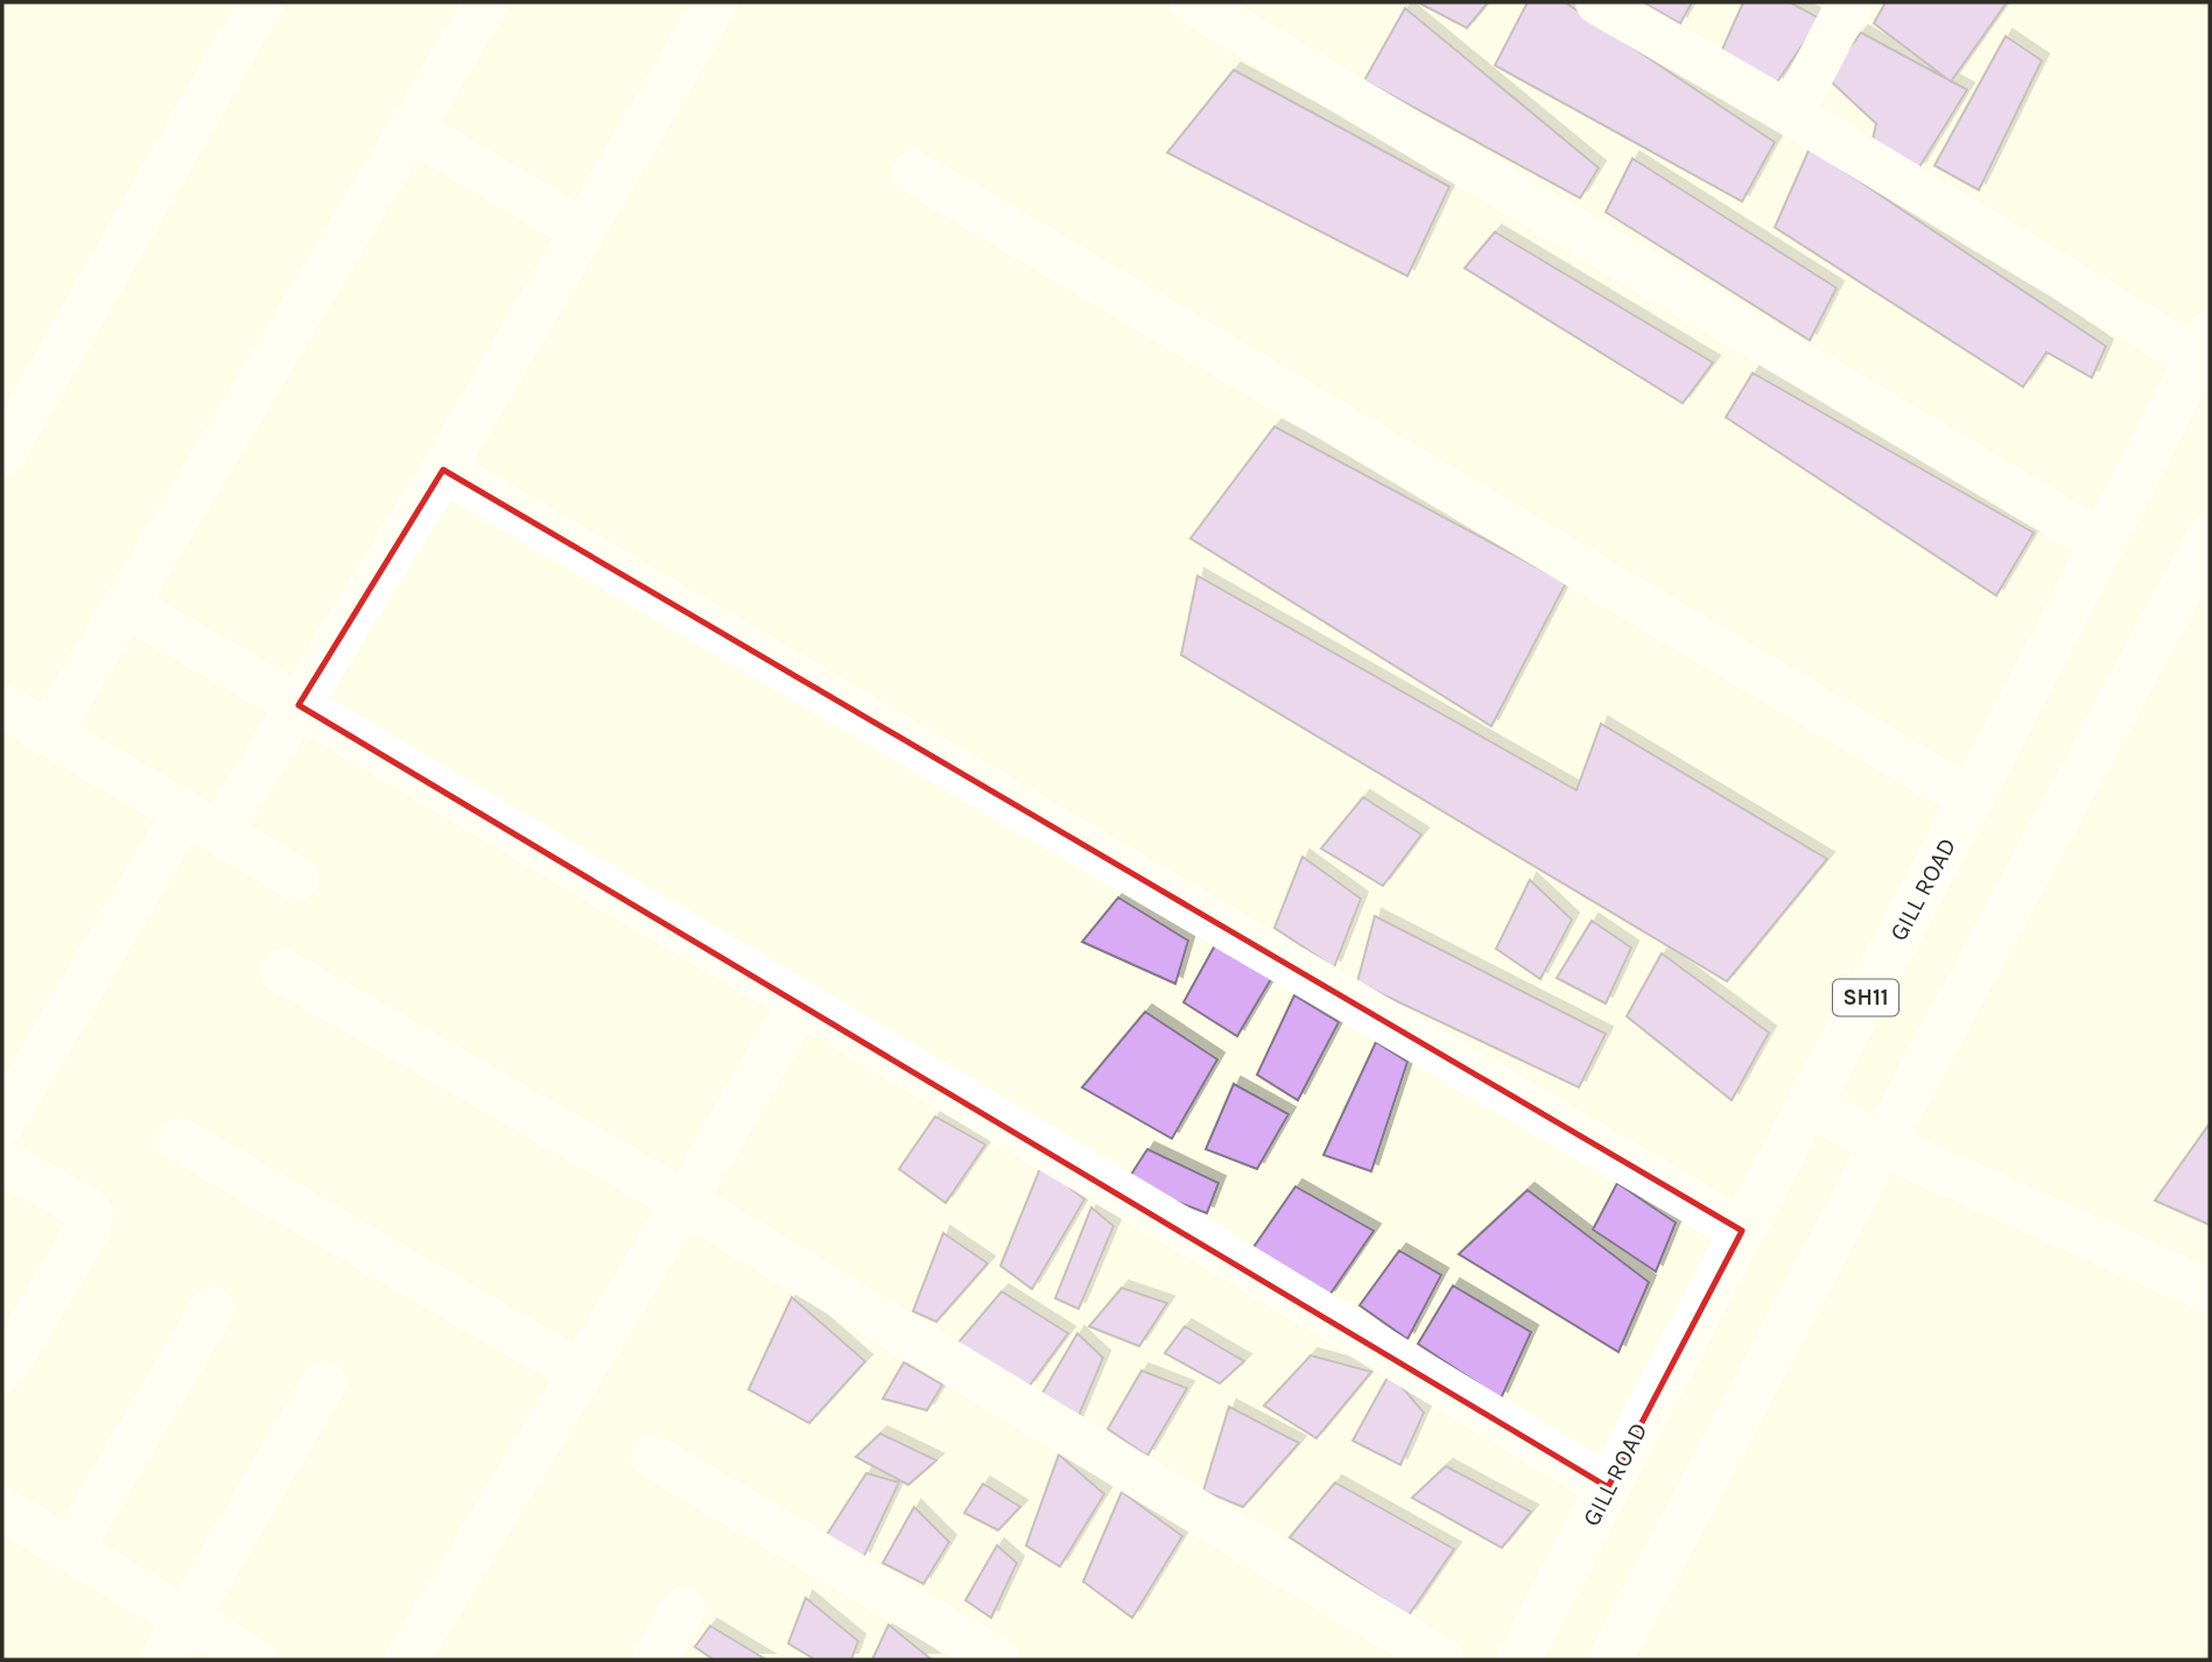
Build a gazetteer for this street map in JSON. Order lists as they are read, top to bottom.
{
  "streets": {
    "street": ["GILL ROAD", "SH11"]
  }
}
